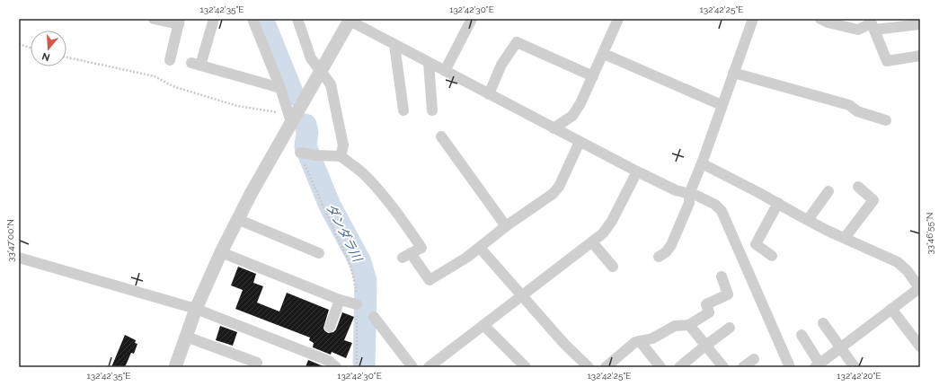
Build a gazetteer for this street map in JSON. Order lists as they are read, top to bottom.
{
  "water": ["ダンダラ川"],
  "north": "bottom",
  "coordinates": [
    "132°42'35\"E",
    "132°42'30\"E",
    "132°42'25\"E",
    "33°46'55\"N",
    "33°47'00\"N",
    "132°42'20\"E"
  ]
}
